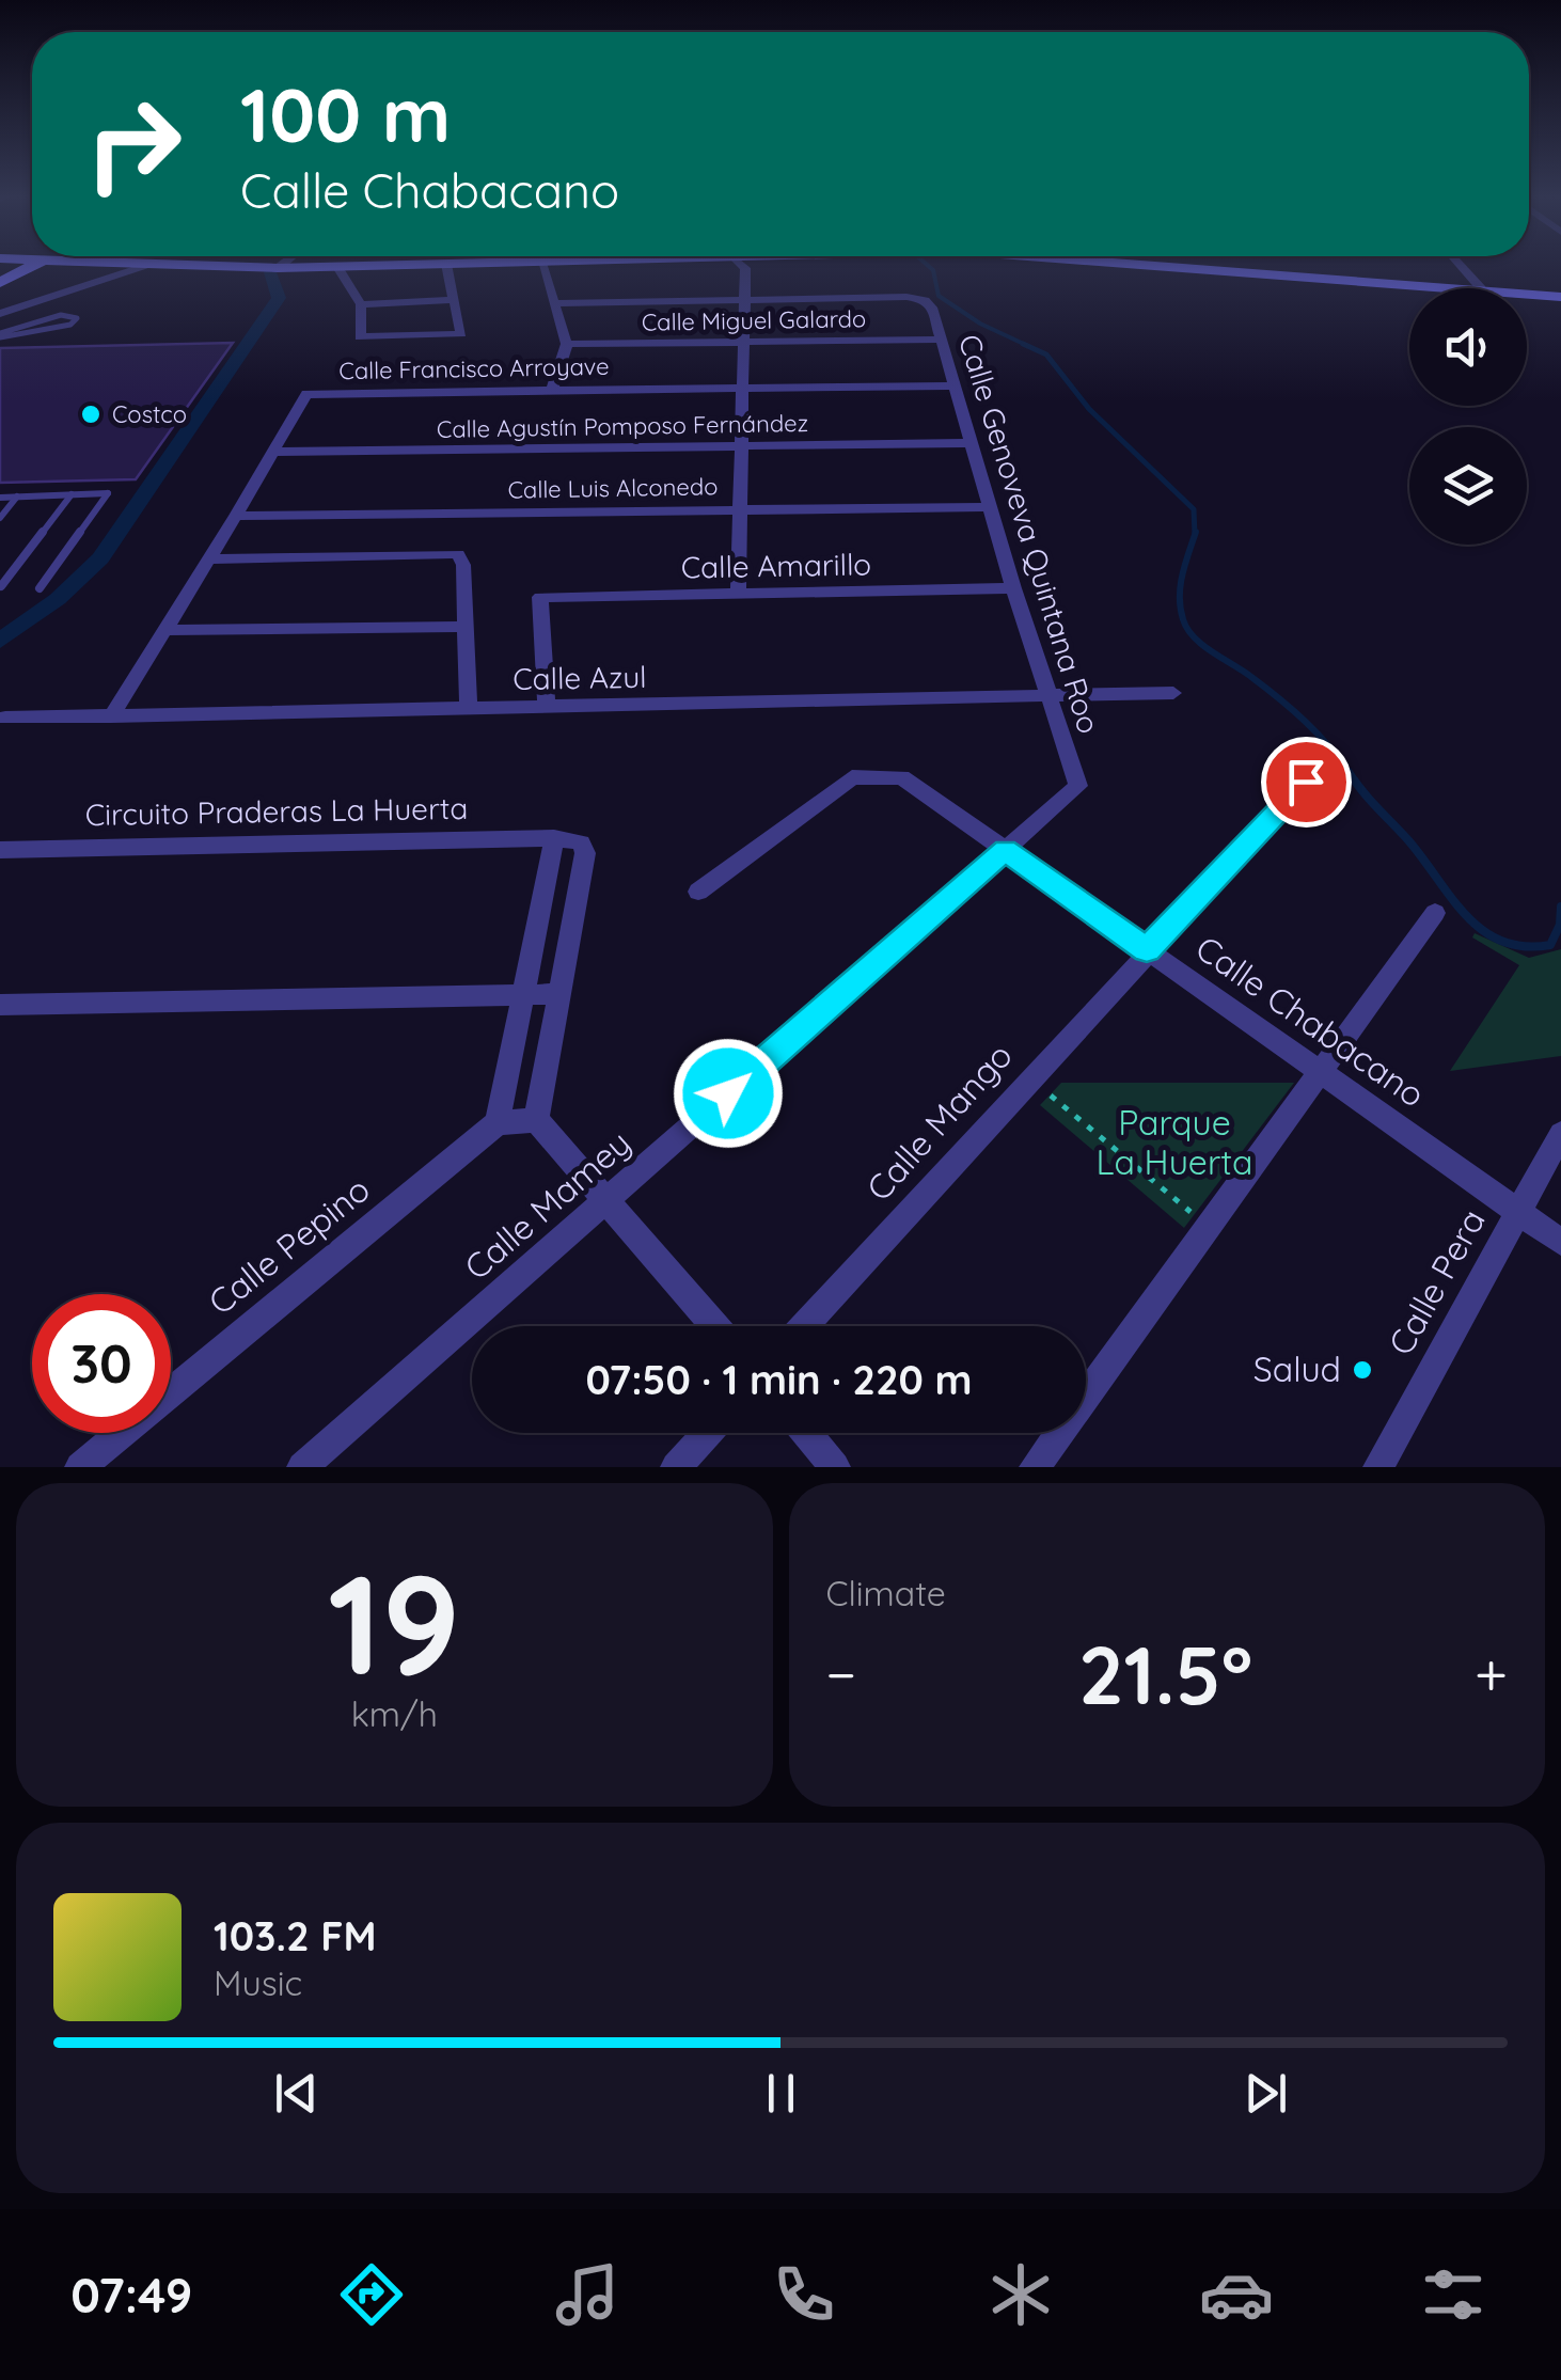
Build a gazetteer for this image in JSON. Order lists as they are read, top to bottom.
{
  "streets": {
    "street": [
      "Calle Miguel Galardo",
      "Calle Francisco Arroyave",
      "Calle Agustín Pomposo Fernández",
      "Calle Luis Alconedo",
      "Calle Genoveva Quintana Roo",
      "Calle Amarillo",
      "Calle Azul",
      "Circuito Praderas La Huerta",
      "Calle Chabacano",
      "Calle Mango",
      "Calle Mamey",
      "Calle Pepino",
      "Calle Pera"
    ]
  },
  "crossings": [
    ["Calle Miguel Galardo", "Calle Genoveva Quintana Roo"],
    ["Calle Francisco Arroyave", "Calle Agustín Pomposo Fernández"],
    ["Calle Francisco Arroyave", "Calle Luis Alconedo"],
    ["Calle Francisco Arroyave", "Calle Genoveva Quintana Roo"],
    ["Calle Francisco Arroyave", "Calle Azul"],
    ["Calle Agustín Pomposo Fernández", "Calle Genoveva Quintana Roo"],
    ["Calle Luis Alconedo", "Calle Genoveva Quintana Roo"],
    ["Calle Genoveva Quintana Roo", "Calle Amarillo"],
    ["Calle Genoveva Quintana Roo", "Calle Azul"],
    ["Calle Genoveva Quintana Roo", "Calle Mamey"],
    ["Calle Amarillo", "Calle Azul"],
    ["Calle Chabacano", "Calle Mango"],
    ["Calle Chabacano", "Calle Mamey"],
    ["Calle Chabacano", "Calle Pera"]
  ],
  "parks": ["Parque La Huerta"],
  "places": ["Costco", "Salud"],
  "page": {
    "turn": ["100 m", "Calle Chabacano"],
    "limit": "30",
    "trip": "07:50 · 1 min · 220 m",
    "tile": [
      ["19", "km/h"],
      "Climate"
    ],
    "heat": ["−", "21.5°", "+"],
    "song": ["103.2 FM", "Music"],
    "tabs": "07:49"
  }
}
